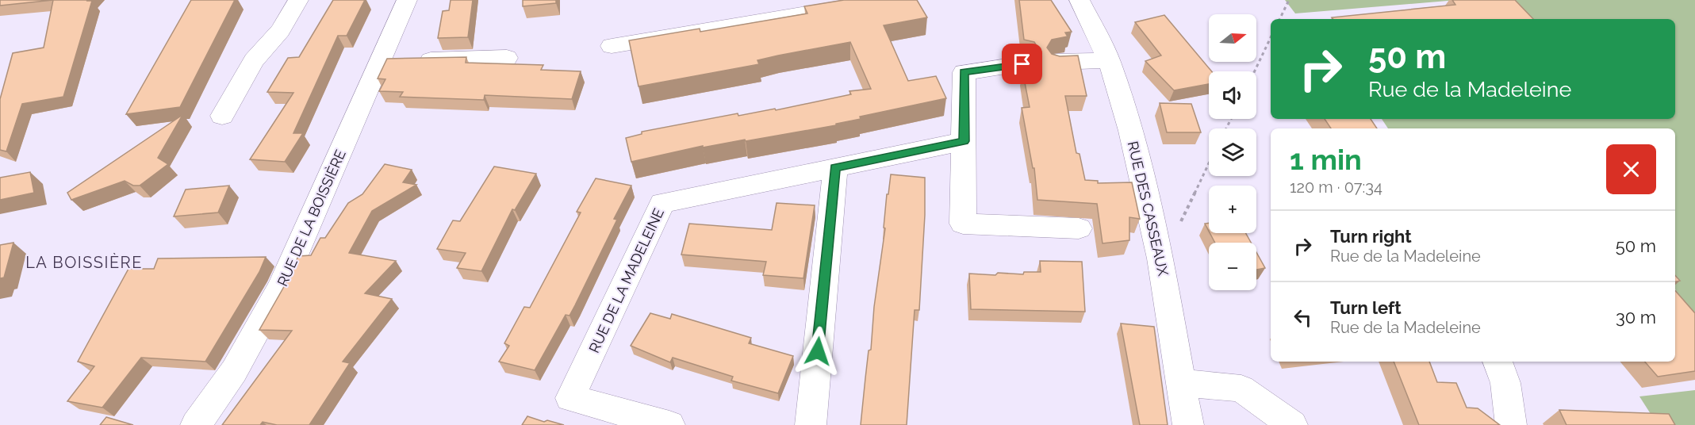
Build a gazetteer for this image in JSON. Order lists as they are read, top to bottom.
{
  "streets": {
    "street": ["RUE DES CASSEAUX", "RUE DE LA BOISSIÈRE", "RUE DE LA MADELEINE"]
  },
  "districts": ["LA BOISSIÈRE"],
  "north": "right",
  "page": {
    "map_buttons": ["+", "−"],
    "turn": ["50 m", "Rue de la Madeleine"],
    "heading": ["1 min", "120 m · 07:34"],
    "list": [
      {
        "name": "Turn right",
        "note": "Rue de la Madeleine",
        "value": "50 m"
      },
      {
        "name": "Turn left",
        "note": "Rue de la Madeleine",
        "value": "30 m"
      }
    ]
  }
}
